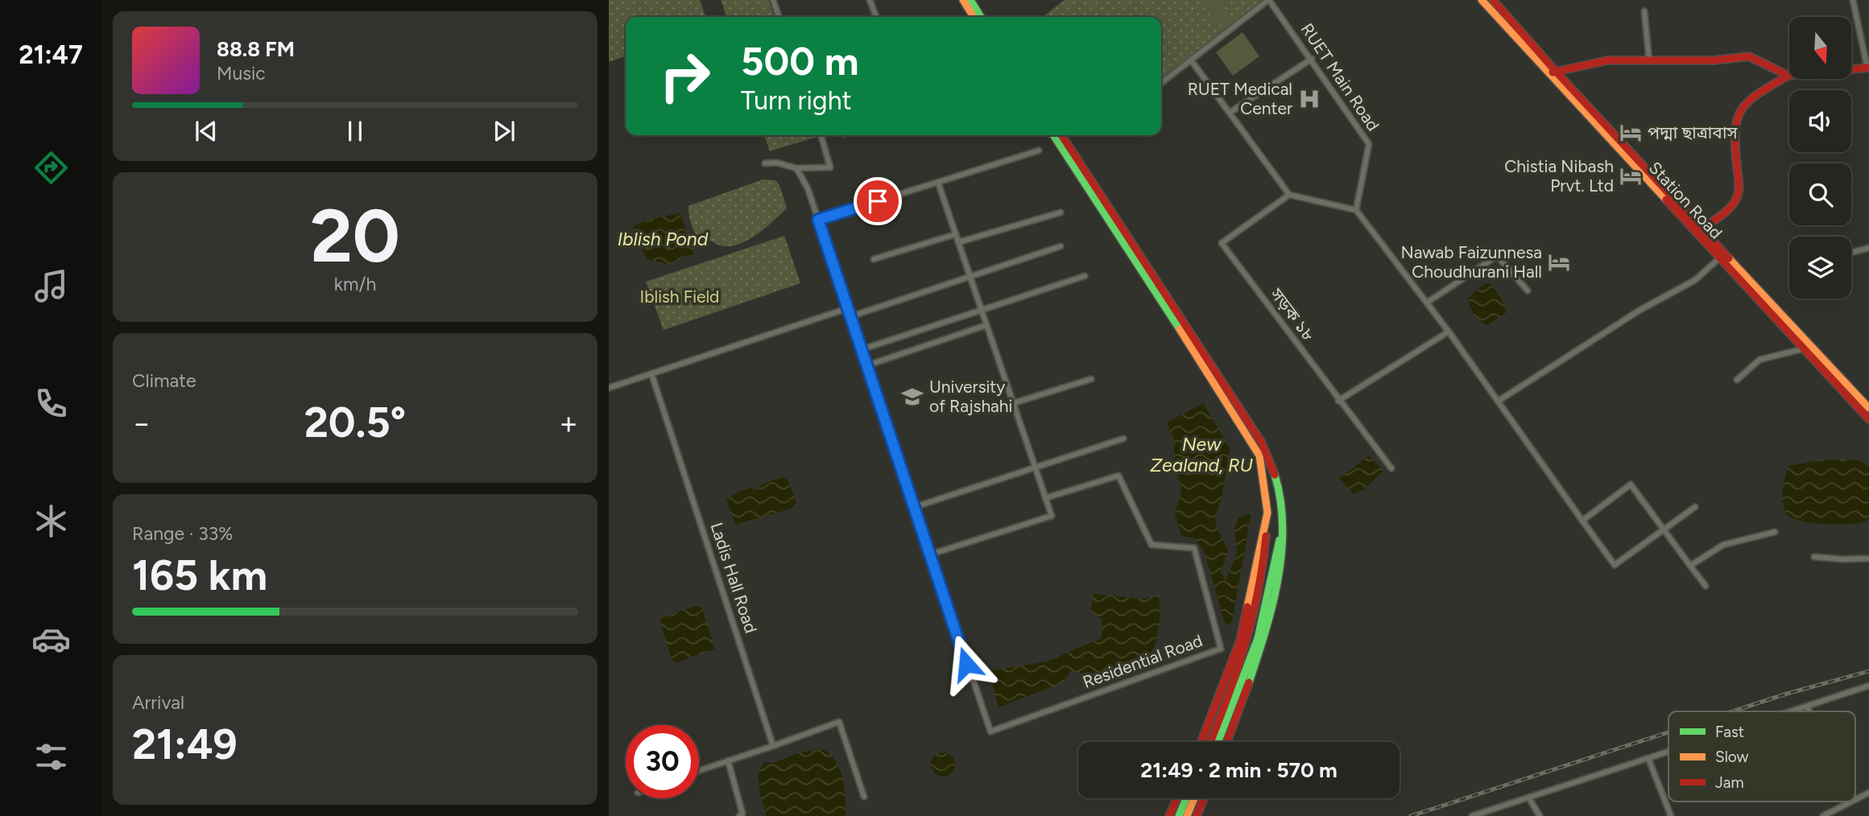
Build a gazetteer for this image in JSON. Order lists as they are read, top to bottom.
{
  "streets": {
    "main road": ["Station Road"],
    "street": [
      "RUET Main Road",
      "সড়ক ১৮",
      "Ladis Hall Road",
      "Residential Road"
    ]
  },
  "water": ["Iblish Pond", "New Zealand, RU"],
  "parks": ["Iblish Field"],
  "places": {
    "hospital": ["RUET Medical Center"],
    "hotel": ["পদ্মা ছাত্রাবাস", "Chistia Nibash Prvt. Ltd", "Nawab Faizunnesa Choudhurani Hall"],
    "school or university": ["University of Rajshahi"]
  },
  "legend": ["Fast", "Slow", "Jam"],
  "north": "bottom",
  "page": {
    "tabs": "21:47",
    "turn": ["500 m", "Turn right"],
    "song": ["88.8 FM", "Music"],
    "tile": [
      ["20", "km/h"],
      "Climate",
      ["Range · 33%", "165 km"],
      ["Arrival", "21:49"]
    ],
    "heat": ["−", "20.5°", "+"],
    "limit": "30",
    "trip": "21:49 · 2 min · 570 m"
  }
}
